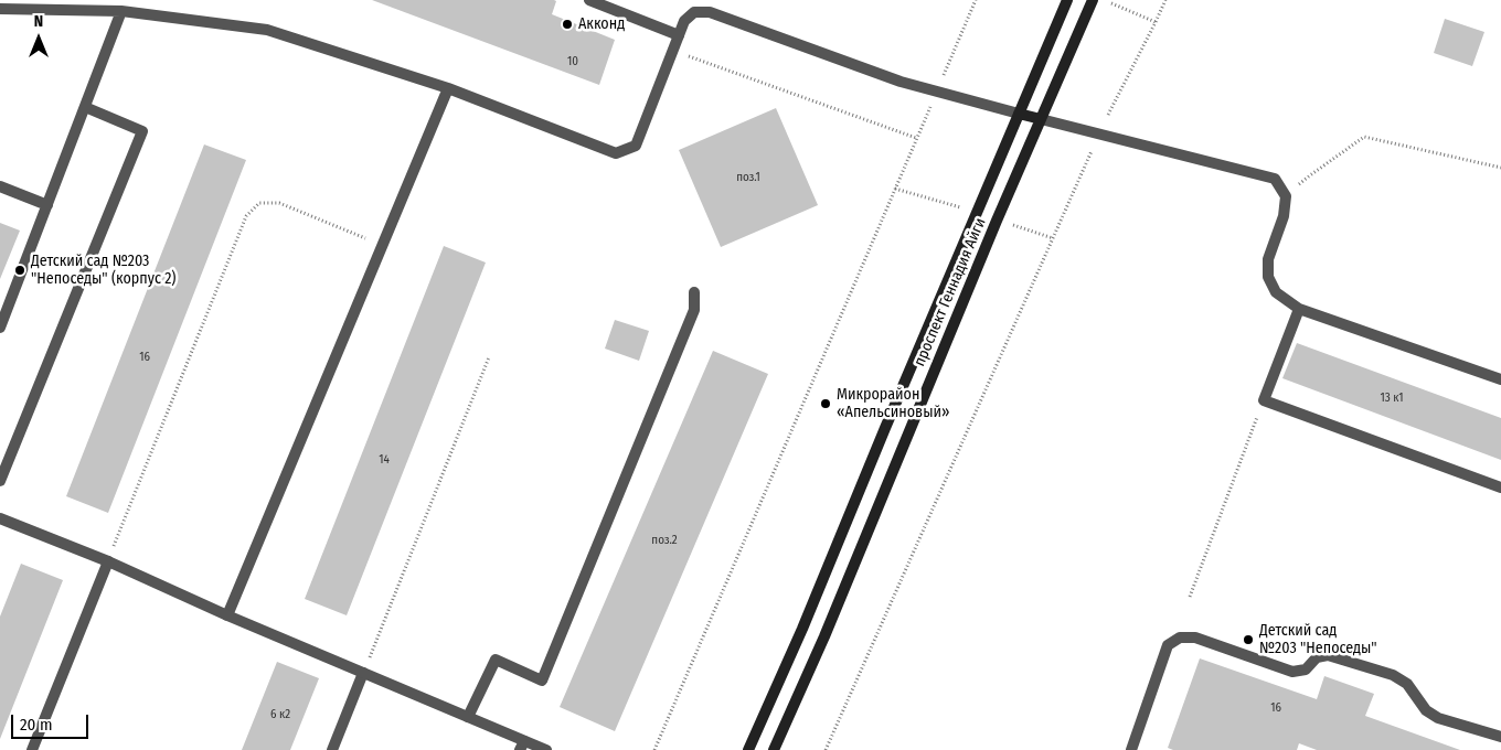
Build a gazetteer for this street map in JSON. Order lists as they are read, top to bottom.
{
  "streets": {
    "main road": ["проспект Геннадия Айги"]
  },
  "places": [
    "Акконд",
    "Детский сад №203 \"Непоседы\" (корпус 2)",
    "Микрорайон «Апельсиновый»",
    "Детский сад №203 \"Непоседы\""
  ],
  "house_numbers": [
    "10",
    "поз.1",
    "16",
    "13 к1",
    "14",
    "поз.2",
    "16",
    "6 к2"
  ],
  "scale_bar": "20 m",
  "north": "top"
}
